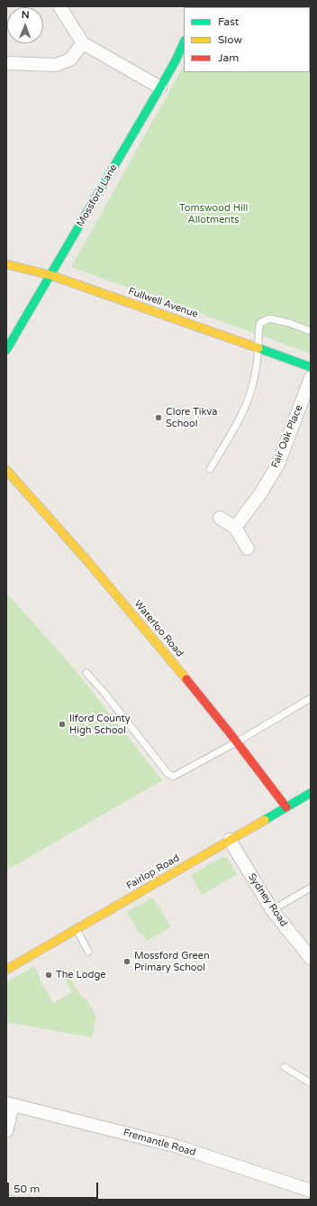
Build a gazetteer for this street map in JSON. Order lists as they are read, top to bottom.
{
  "streets": {
    "street": [
      "Mossford Lane",
      "Fullwell Avenue",
      "Fair Oak Place",
      "Waterloo Road",
      "Fairlop Road",
      "Sydney Road",
      "Fremantle Road"
    ]
  },
  "crossings": [
    ["Mossford Lane", "Fullwell Avenue"],
    ["Waterloo Road", "Fairlop Road"],
    ["Fairlop Road", "Sydney Road"]
  ],
  "parks": ["Tomswood Hill Allotments"],
  "places": [
    "Clore Tikva School",
    "Ilford County High School",
    "Mossford Green Primary School",
    "The Lodge"
  ],
  "legend": ["Fast", "Slow", "Jam"],
  "scale_bar": "50 m",
  "north": "top"
}
